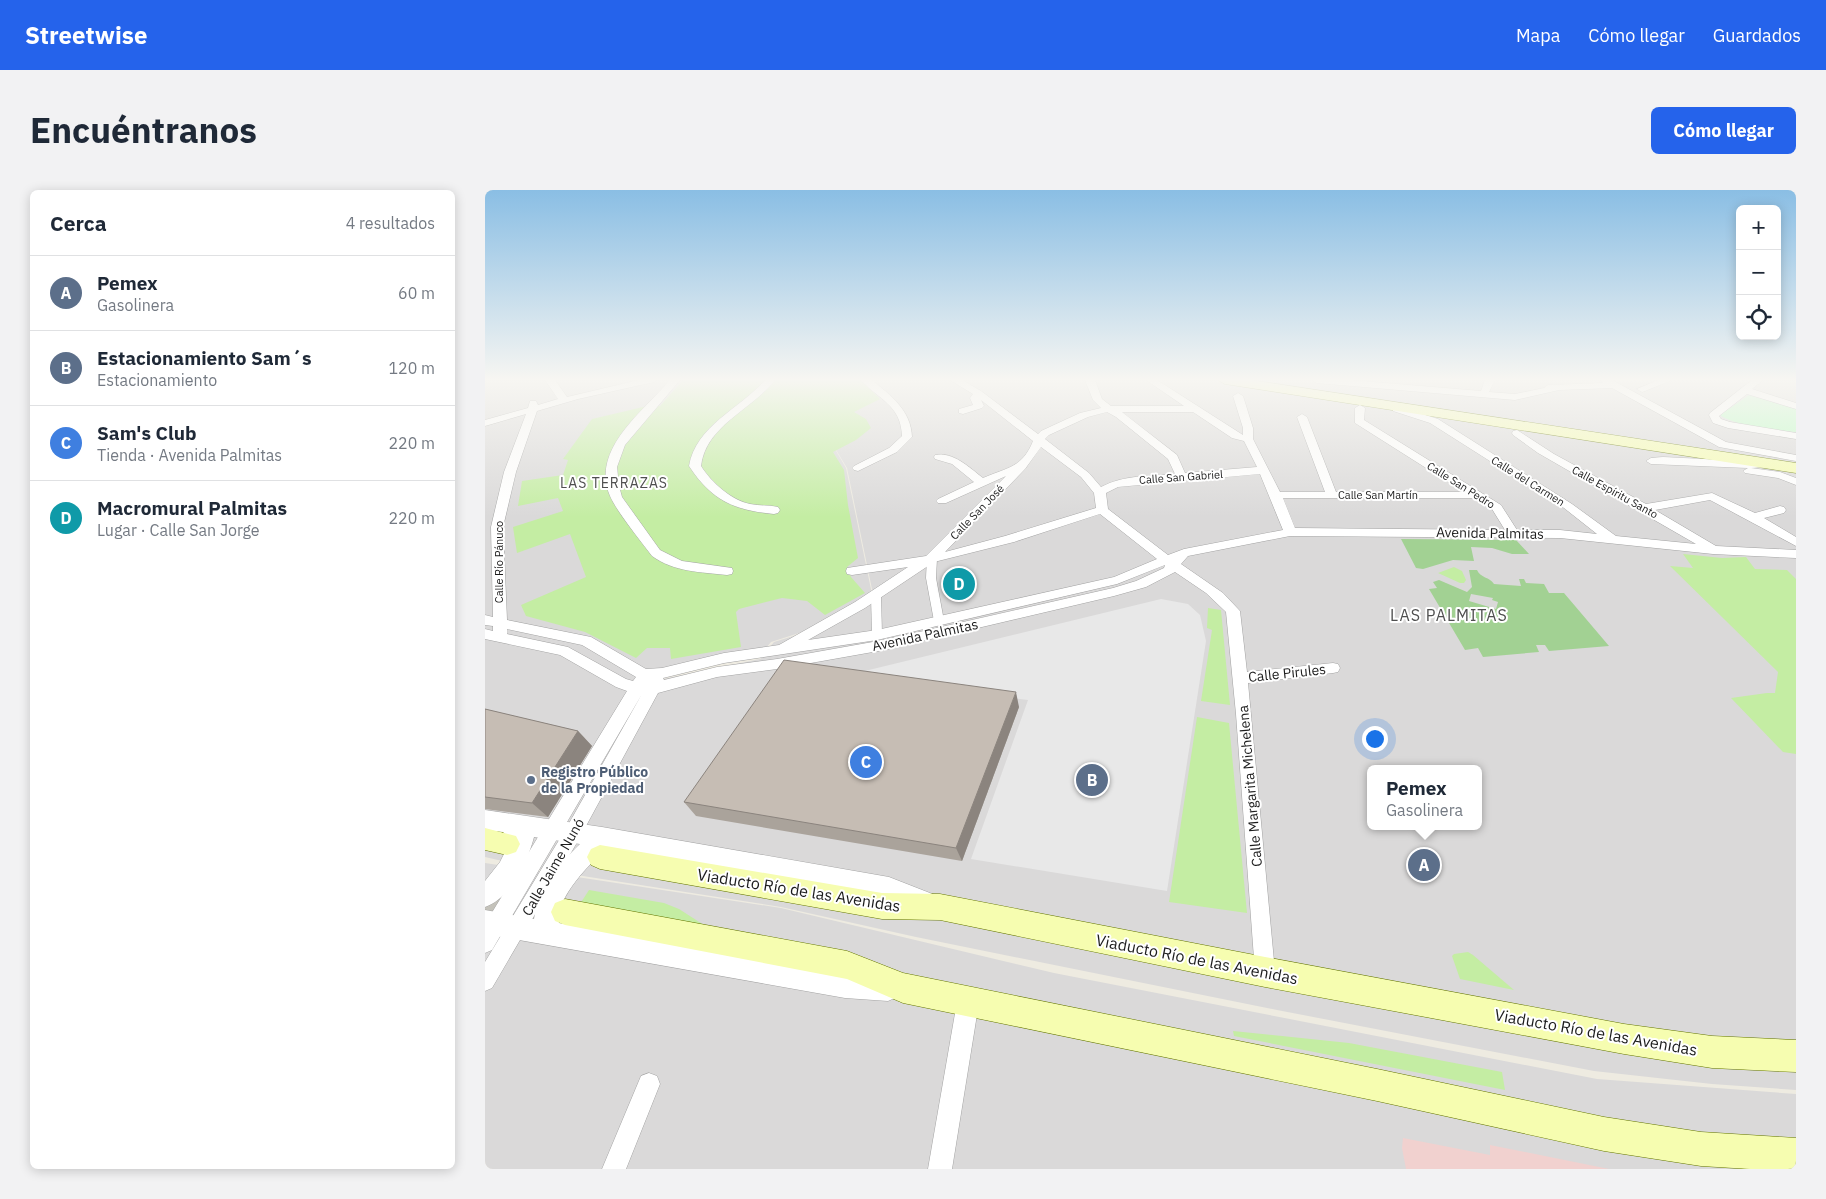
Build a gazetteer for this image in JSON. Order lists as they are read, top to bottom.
{
  "streets": {
    "main road": ["Viaducto Río de las Avenidas"],
    "street": [
      "Calle San Gabriel",
      "Calle del Carmen",
      "Calle San Pedro",
      "Calle Espíritu Santo",
      "Calle San Martín",
      "Calle San José",
      "Avenida Palmitas",
      "Calle Río Pánuco",
      "Calle Pirules",
      "Calle Margarita Michelena",
      "Calle Jaime Nunó"
    ]
  },
  "crossings": [
    ["Calle del Carmen", "Avenida Palmitas"],
    ["Calle San Pedro", "Calle San Martín"],
    ["Calle San Pedro", "Avenida Palmitas"],
    ["Calle Espíritu Santo", "Avenida Palmitas"],
    ["Calle San José", "Avenida Palmitas"],
    ["Avenida Palmitas", "Calle Margarita Michelena"],
    ["Avenida Palmitas", "Calle Jaime Nunó"],
    ["Calle Pirules", "Calle Margarita Michelena"],
    ["Calle Margarita Michelena", "Viaducto Río de las Avenidas"]
  ],
  "districts": ["LAS TERRAZAS", "LAS PALMITAS"],
  "places": ["Registro Público de la Propiedad"],
  "page": {
    "header": "Streetwise",
    "nav": ["Mapa", "Cómo llegar", "Guardados"],
    "title": "Encuéntranos",
    "buttons": "Cómo llegar",
    "heading": ["Cerca", "4 resultados"],
    "map_buttons": ["+", "−"],
    "list": [
      {
        "mark": "A",
        "name": "Pemex",
        "note": "Gasolinera",
        "value": "60 m"
      },
      {
        "mark": "B",
        "name": "Estacionamiento Sam´s",
        "note": "Estacionamiento",
        "value": "120 m"
      },
      {
        "mark": "C",
        "name": "Sam's Club",
        "note": "Tienda · Avenida Palmitas",
        "value": "220 m"
      },
      {
        "mark": "D",
        "name": "Macromural Palmitas",
        "note": "Lugar · Calle San Jorge",
        "value": "220 m"
      }
    ],
    "pins": [
      "D",
      "C",
      "B",
      "A"
    ],
    "popup": ["Pemex", "Gasolinera"]
  }
}
